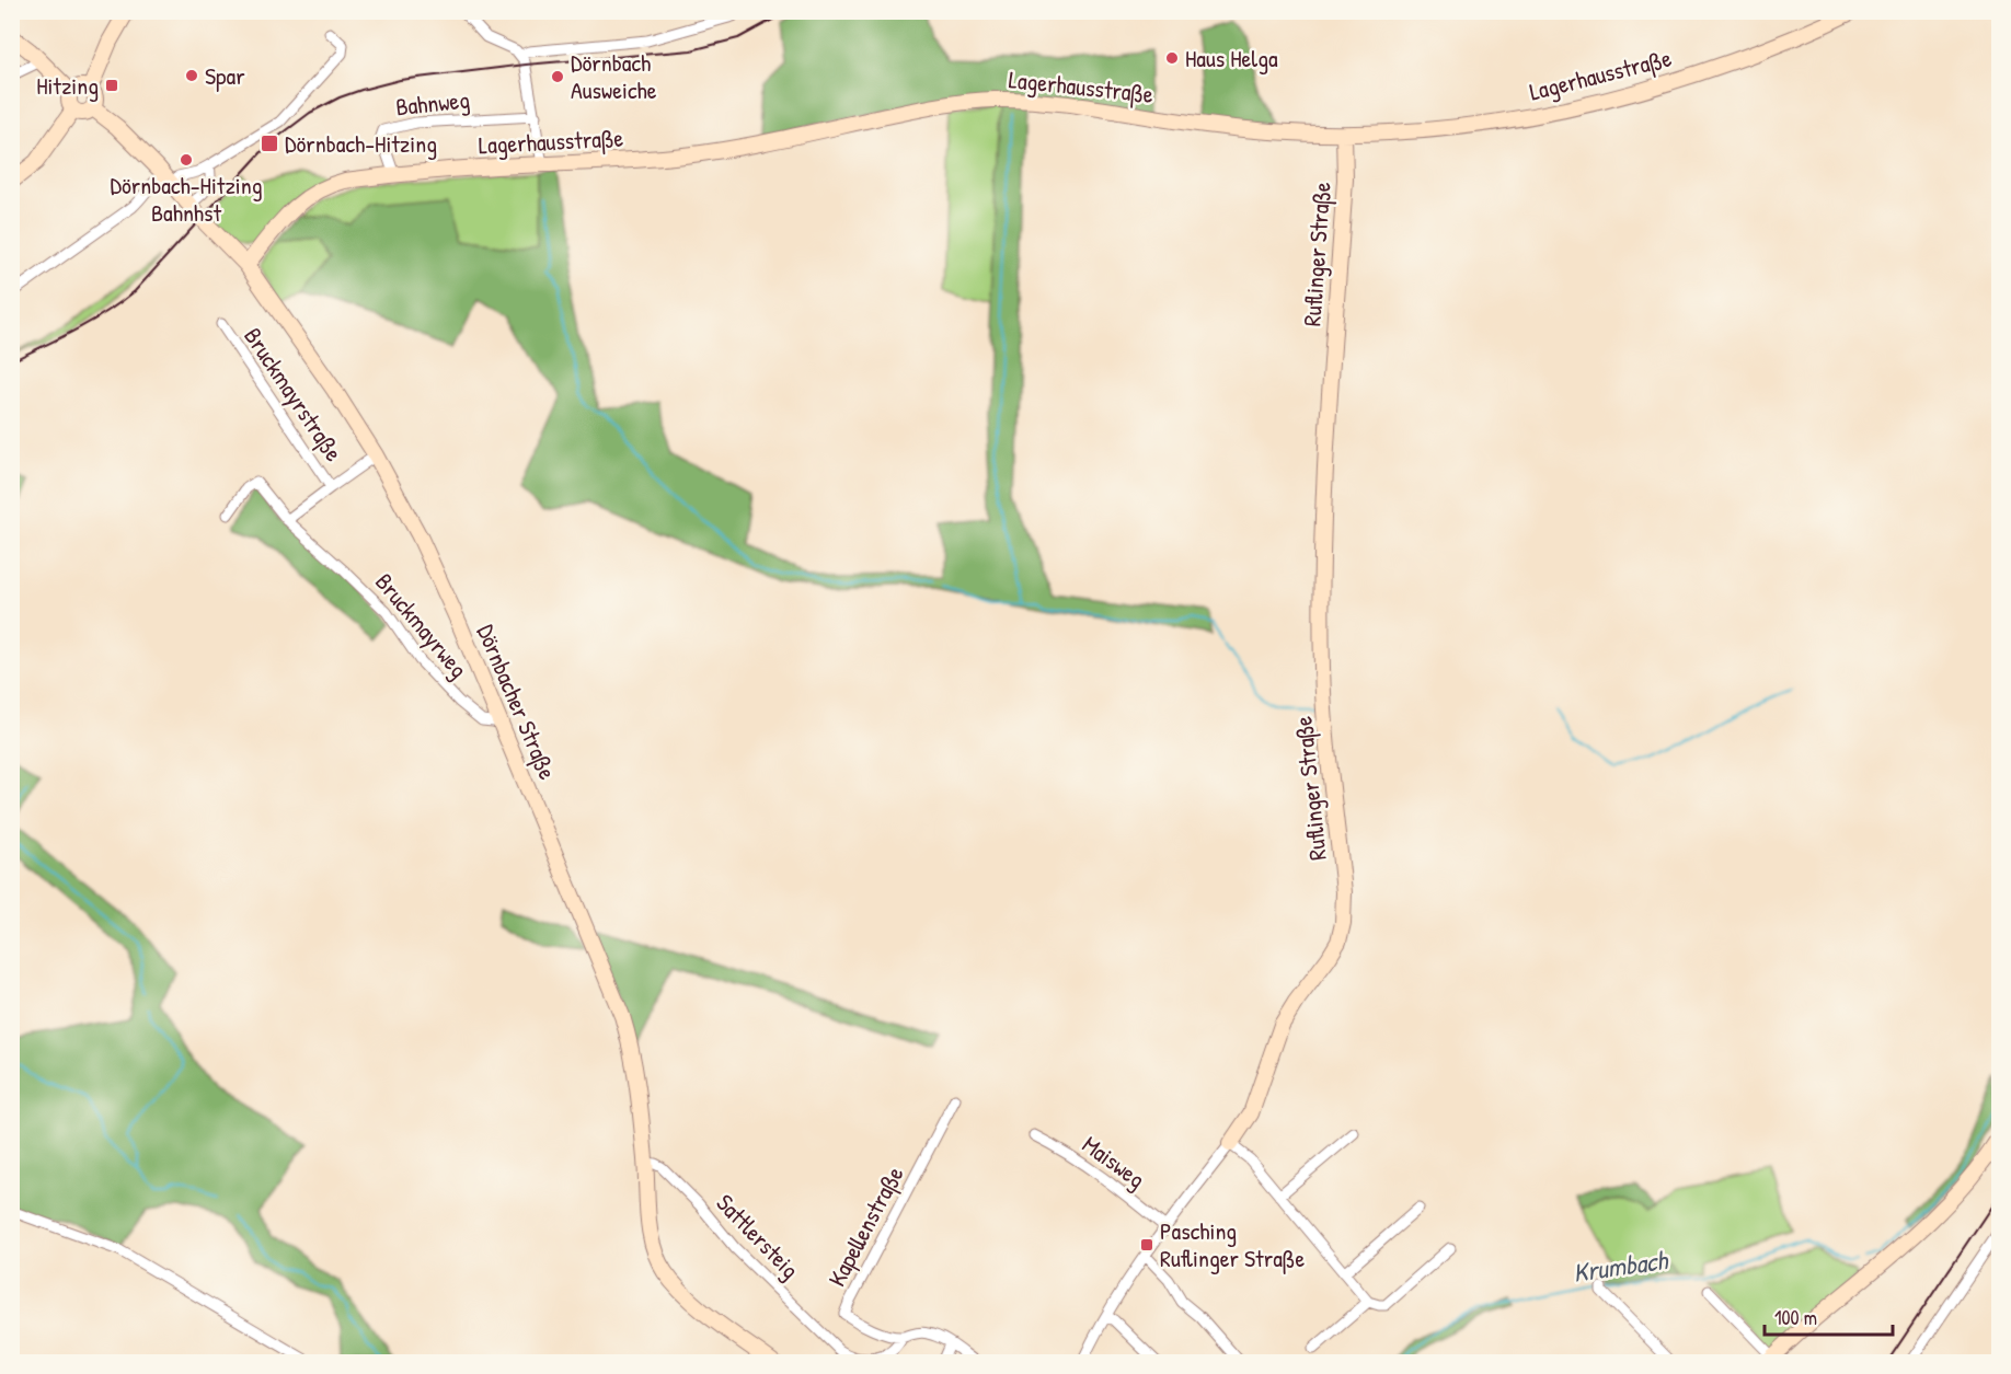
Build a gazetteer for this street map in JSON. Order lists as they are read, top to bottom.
{
  "streets": {
    "street": [
      "Lagerhausstraße",
      "Bahnweg",
      "Ruflinger Straße",
      "Bruckmayrstraße",
      "Bruckmayrweg",
      "Dörnbacher Straße",
      "Maisweg",
      "Kapellenstraße",
      "Sattlersteig"
    ]
  },
  "crossings": [
    ["Lagerhausstraße", "Bahnweg"],
    ["Lagerhausstraße", "Ruflinger Straße"],
    ["Lagerhausstraße", "Dörnbacher Straße"],
    ["Ruflinger Straße", "Maisweg"],
    ["Bruckmayrstraße", "Bruckmayrweg"],
    ["Bruckmayrstraße", "Dörnbacher Straße"],
    ["Bruckmayrweg", "Dörnbacher Straße"],
    ["Dörnbacher Straße", "Sattlersteig"],
    ["Kapellenstraße", "Sattlersteig"]
  ],
  "water": ["Krumbach"],
  "places": {
    "other": [
      "Haus Helga",
      "Spar",
      "Dörnbach Ausweiche",
      "Dörnbach-Hitzing Bahnhst"
    ],
    "transit": ["Hitzing", "Dörnbach-Hitzing", "Pasching Ruflinger Straße"]
  },
  "scale_bar": "100 m"
}
